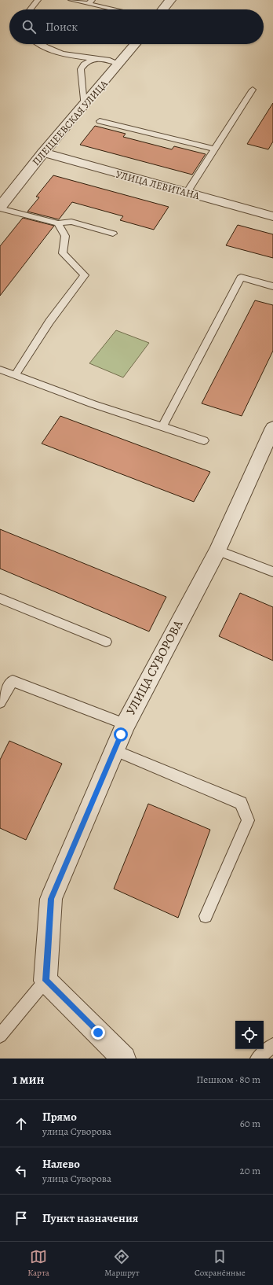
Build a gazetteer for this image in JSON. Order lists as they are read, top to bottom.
{
  "streets": {
    "street": ["ПЛЕЩЕЕВСКАЯ УЛИЦА", "УЛИЦА ЛЕВИТАНА", "УЛИЦА СУВОРОВА"]
  },
  "crossings": [
    ["ПЛЕЩЕЕВСКАЯ УЛИЦА", "УЛИЦА ЛЕВИТАНА"]
  ],
  "page": {
    "search": "Поиск",
    "heading": ["1 мин", "Пешком · 80 m"],
    "list": [
      ["Прямо", "улица Суворова", "60 m"],
      ["Налево", "улица Суворова", "20 m"],
      "Пункт назначения"
    ],
    "nav": ["Карта", "Маршрут", "Сохранённые"]
  }
}
